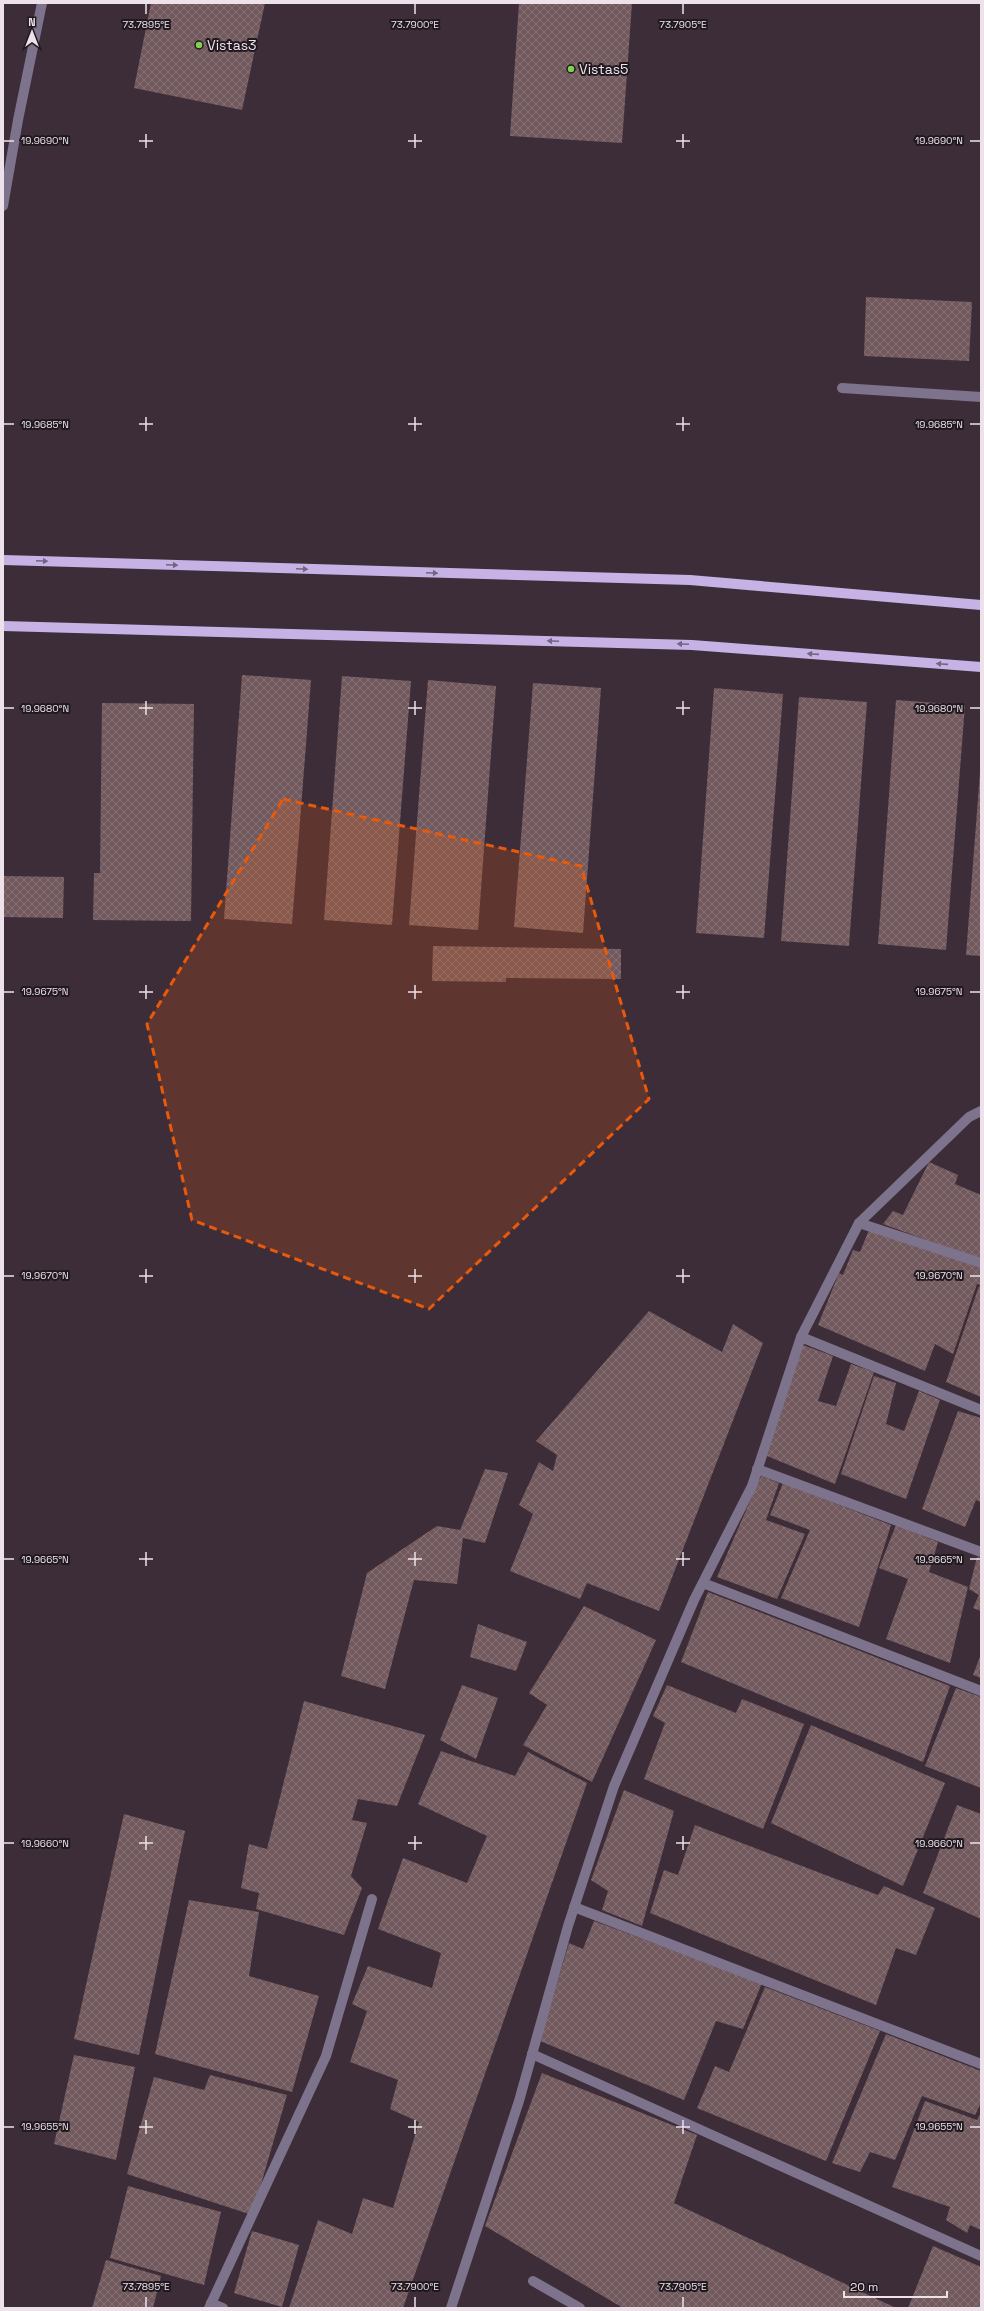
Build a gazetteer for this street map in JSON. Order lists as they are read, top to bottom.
{
  "places": ["Vistas3", "Vistas5"],
  "scale_bar": "20 m",
  "north": "top",
  "coordinates": [
    "73.7895°E",
    "73.7900°E",
    "73.7905°E",
    "19.9690°N",
    "19.9685°N",
    "19.9680°N",
    "19.9675°N",
    "19.9670°N",
    "19.9665°N",
    "19.9660°N",
    "19.9655°N"
  ]
}
